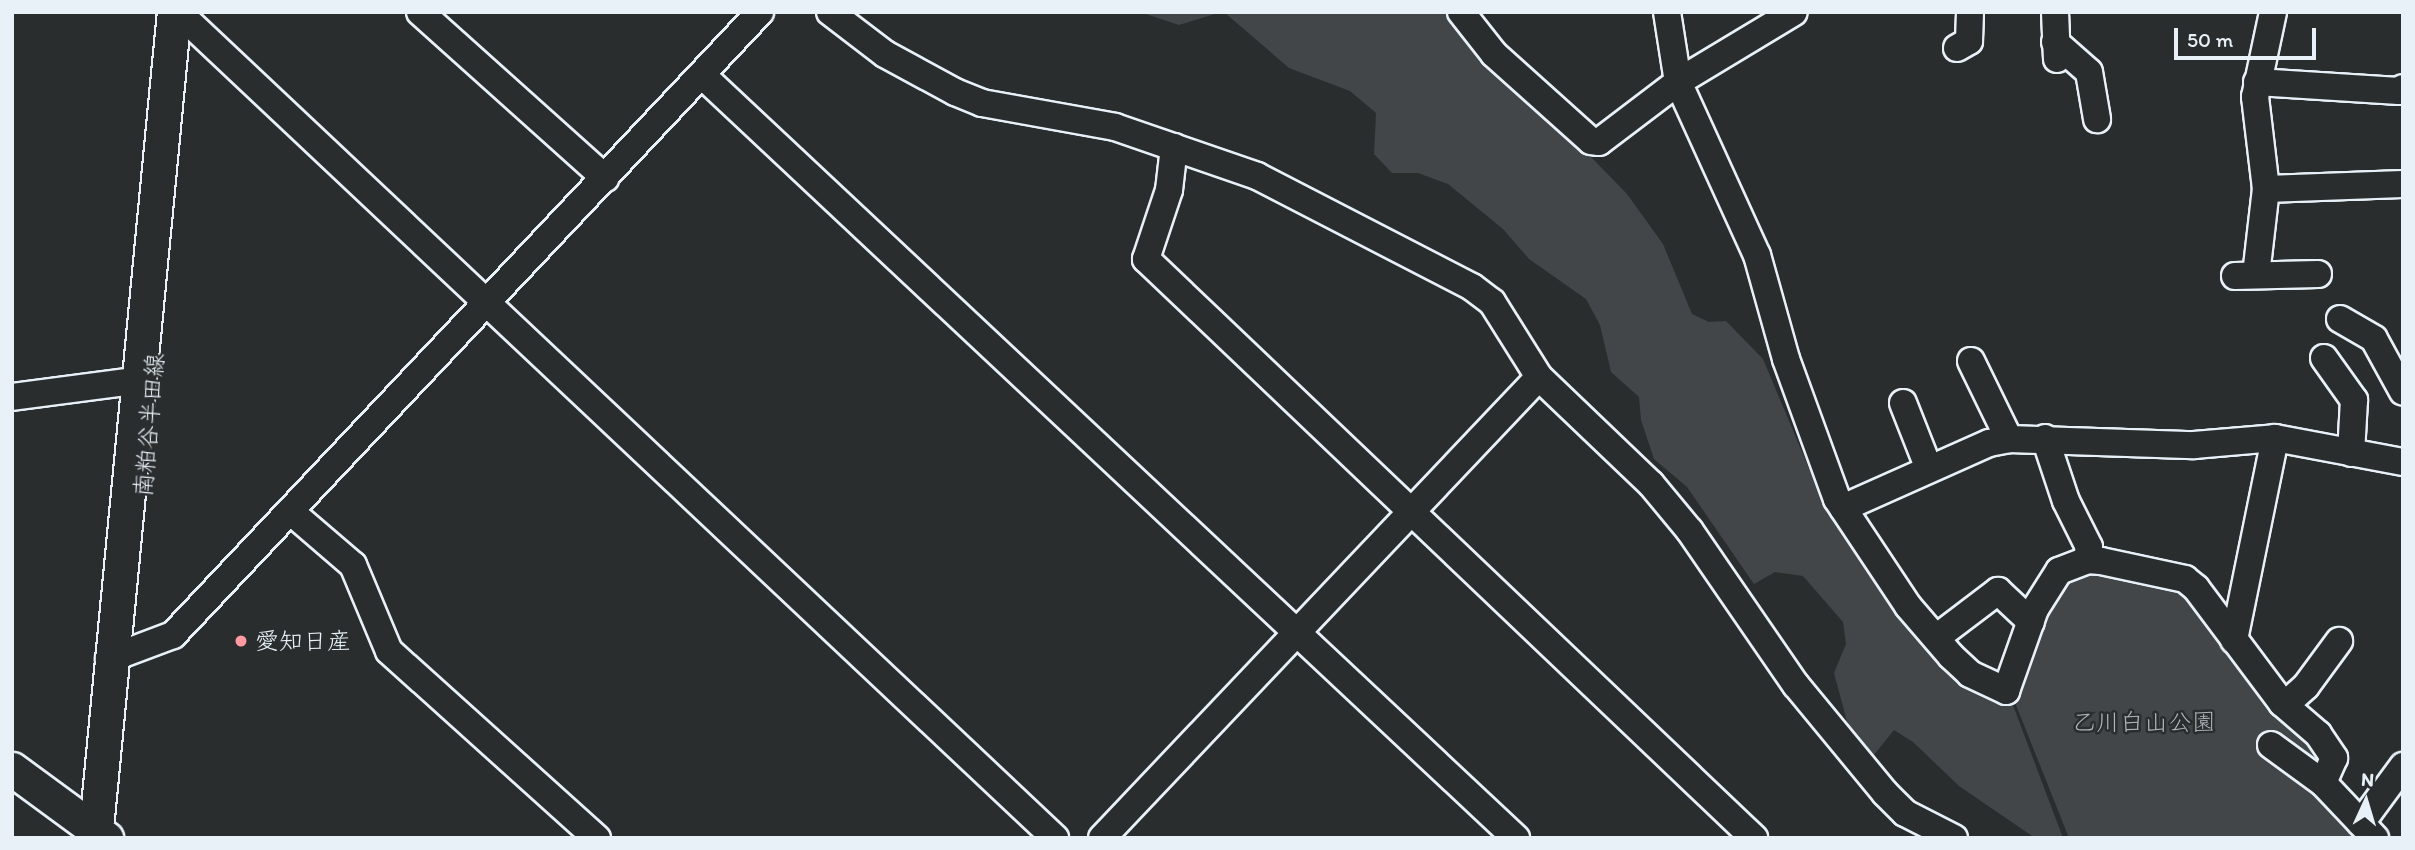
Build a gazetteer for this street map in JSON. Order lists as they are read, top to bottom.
{
  "streets": {
    "main road": ["南粕谷半田線"]
  },
  "parks": ["乙川白山公園"],
  "places": ["愛知日産"],
  "scale_bar": "50 m",
  "north": "top"
}
